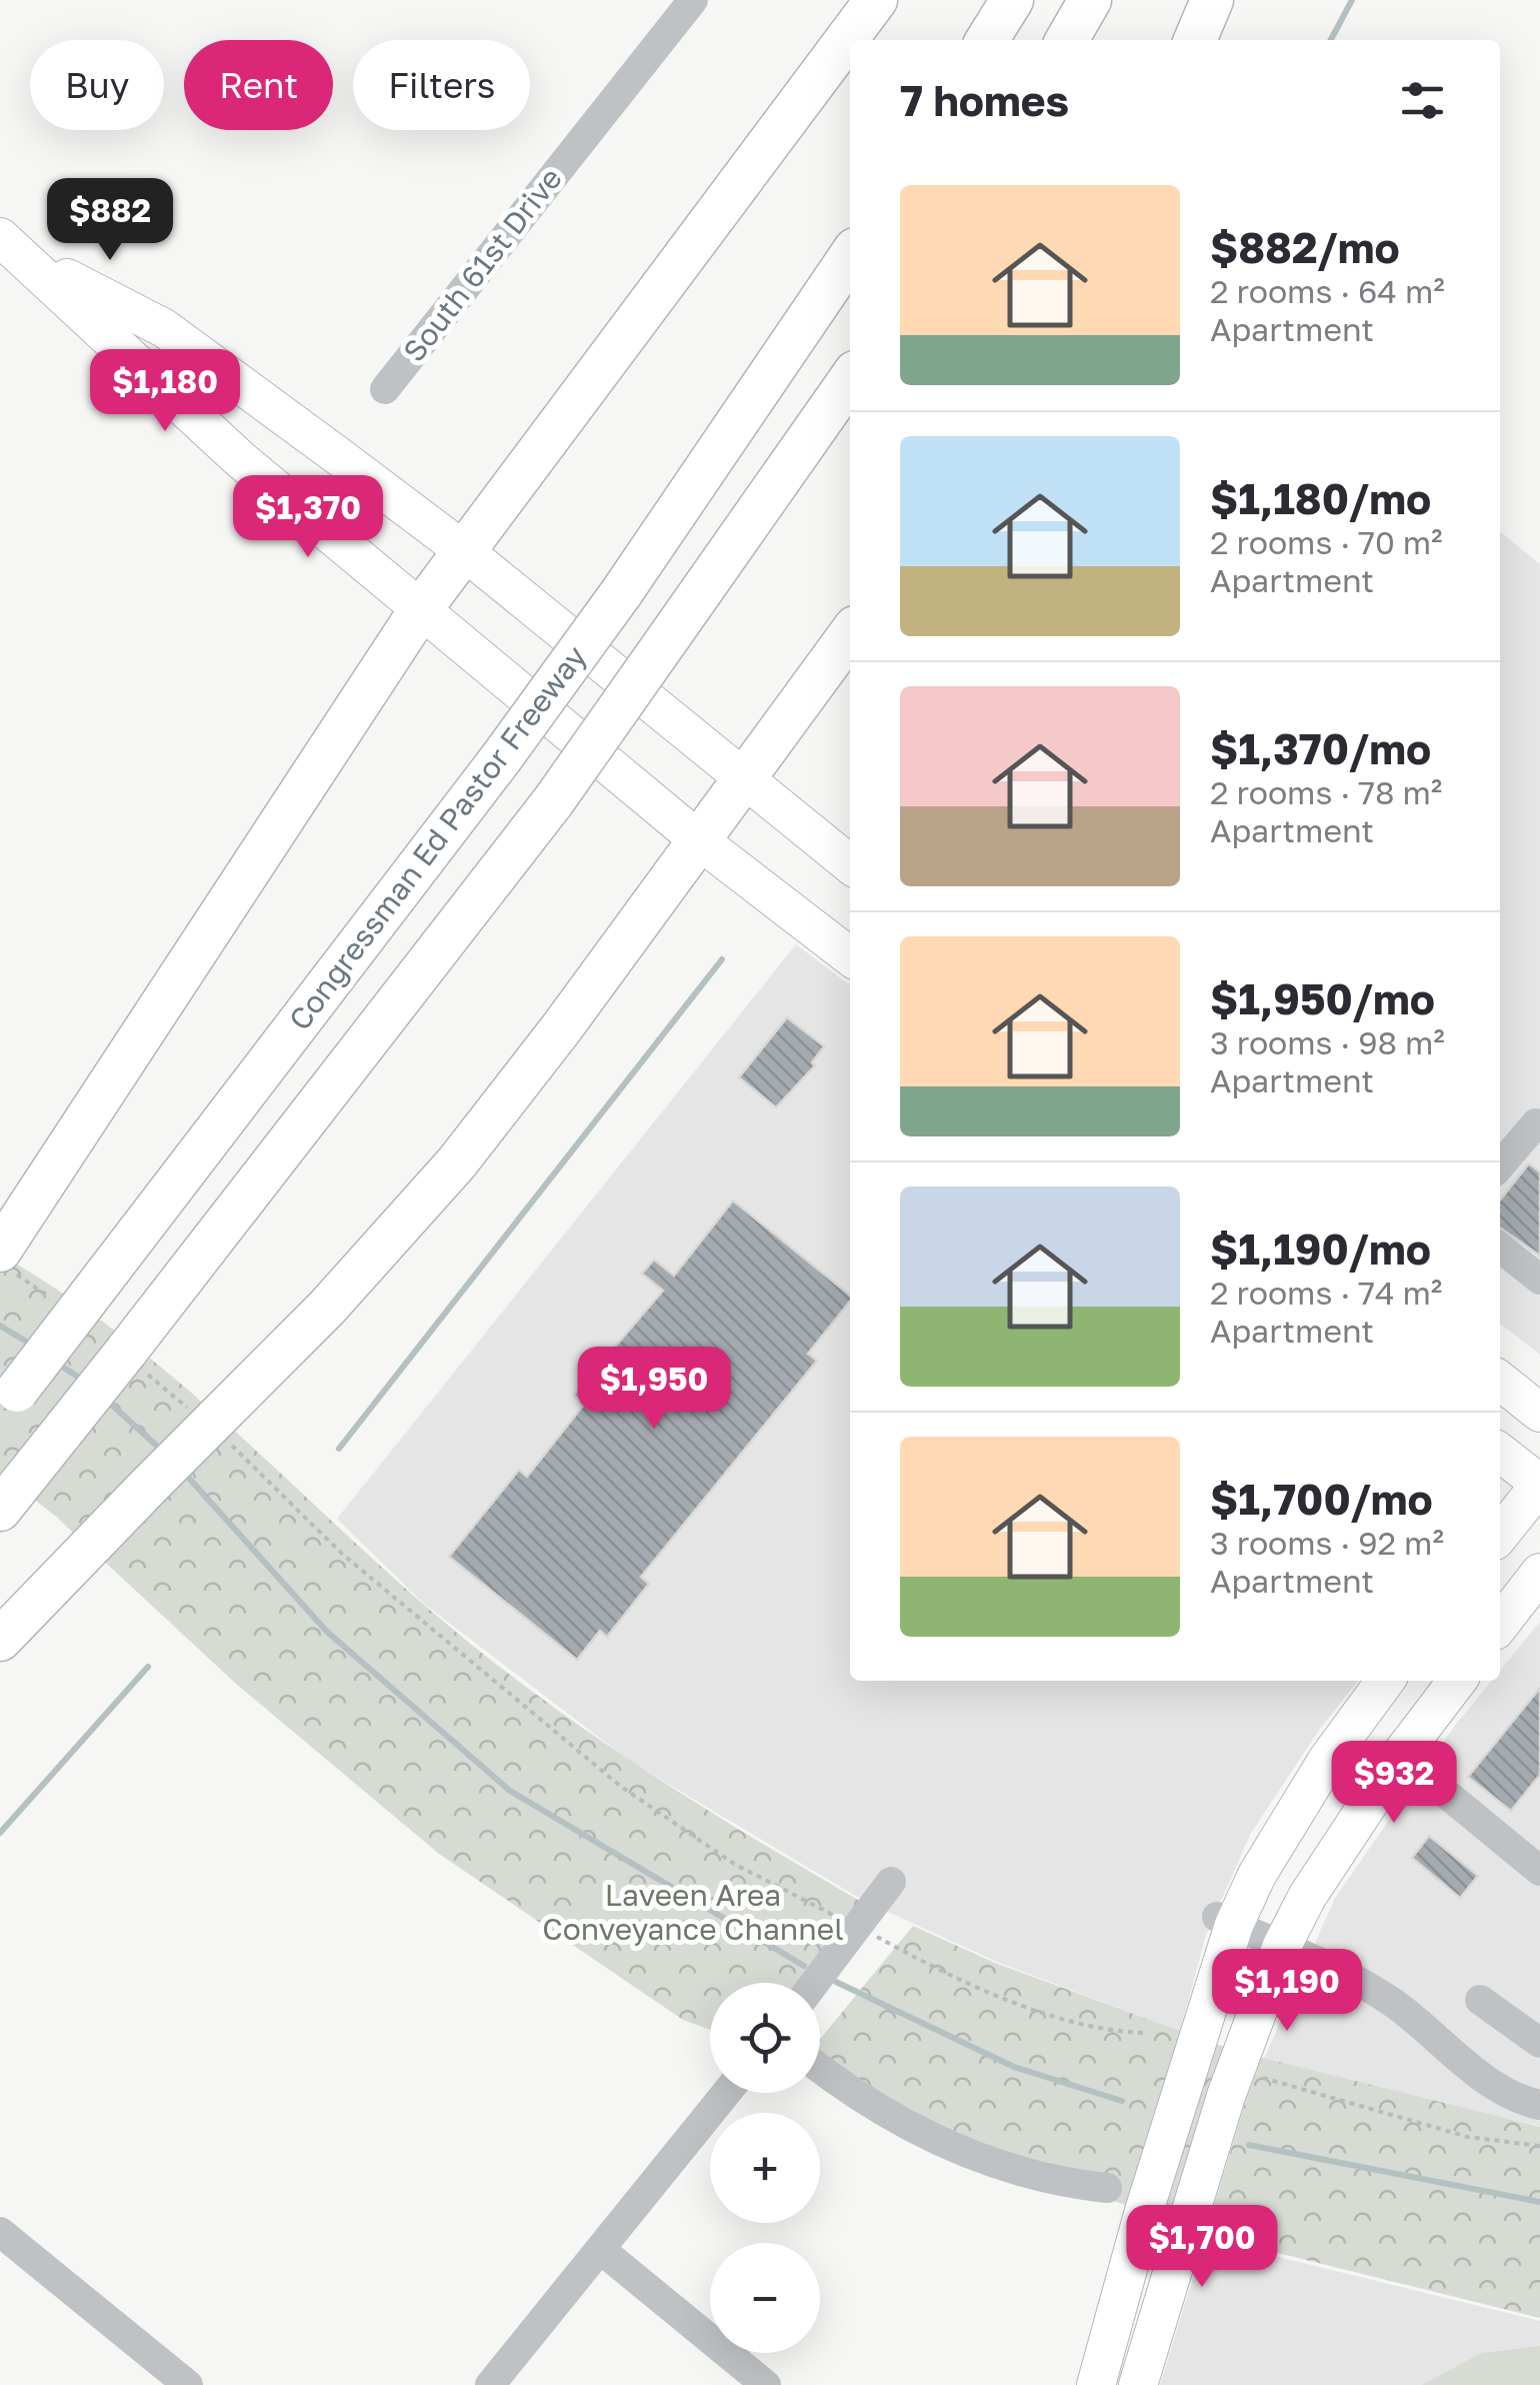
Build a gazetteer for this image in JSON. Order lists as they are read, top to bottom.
{
  "streets": {
    "highway": ["Congressman Ed Pastor Freeway"],
    "street": ["South 61st Drive"]
  },
  "parks": ["Laveen Area Conveyance Channel"],
  "page": {
    "chip": ["Buy", "Rent", "Filters"],
    "heading": "7 homes",
    "list": [
      {
        "name": "$882/mo",
        "note": "2 rooms · 64 m² · Apartment"
      },
      {
        "name": "$1,180/mo",
        "note": "2 rooms · 70 m² · Apartment"
      },
      {
        "name": "$1,370/mo",
        "note": "2 rooms · 78 m² · Apartment"
      },
      {
        "name": "$1,950/mo",
        "note": "3 rooms · 98 m² · Apartment"
      },
      {
        "name": "$1,190/mo",
        "note": "2 rooms · 74 m² · Apartment"
      },
      {
        "name": "$1,700/mo",
        "note": "3 rooms · 92 m² · Apartment"
      }
    ],
    "price": [
      "$882",
      "$1,180",
      "$1,370",
      "$1,950",
      "$932",
      "$1,190",
      "$1,700"
    ],
    "map_buttons": ["+", "−"]
  }
}
